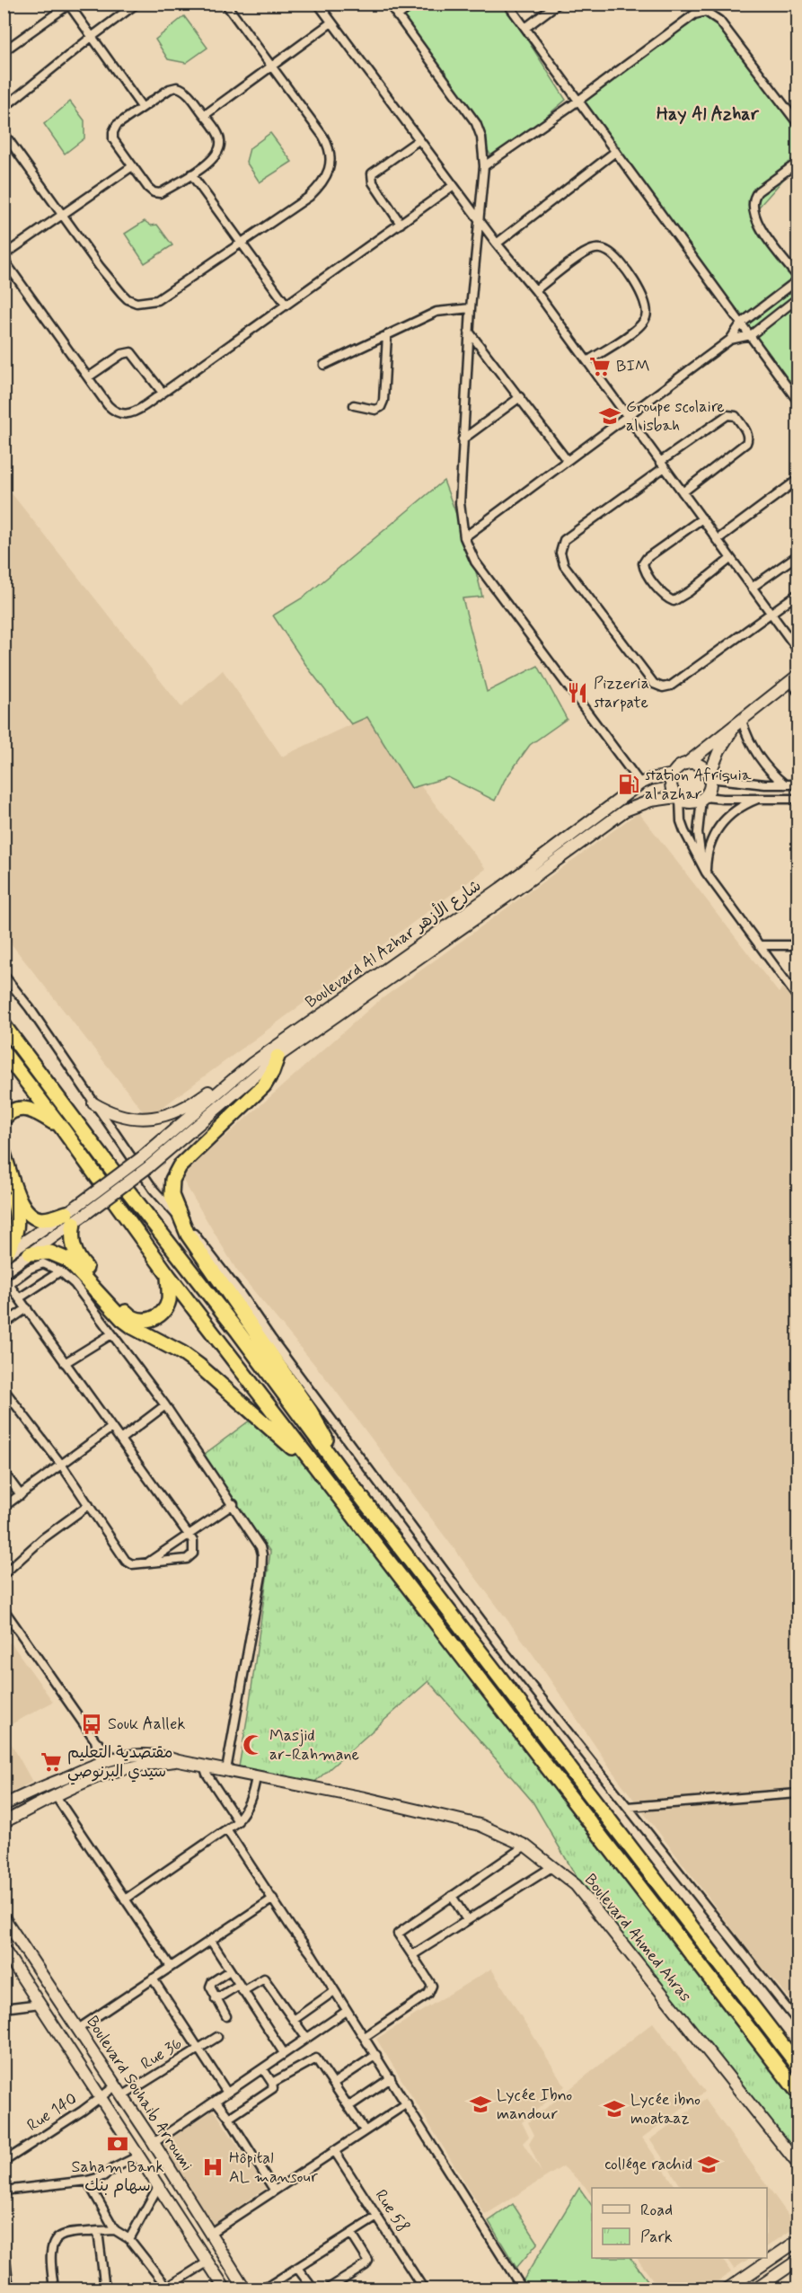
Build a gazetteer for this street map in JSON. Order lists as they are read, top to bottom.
{
  "streets": {
    "street": [
      "Boulevard Al Azhar شارع الأزهر",
      "Boulevard Ahmed Ahras",
      "Rue 36",
      "Boulevard Souhaib Arroumi",
      "Rue 140",
      "Rue 58"
    ]
  },
  "crossings": [
    ["Rue 36", "Boulevard Souhaib Arroumi"],
    ["Boulevard Souhaib Arroumi", "Rue 140"]
  ],
  "districts": ["Hay Al Azhar"],
  "places": {
    "supermarket": ["BIM", "مقتصدية التعليم سيدي البرنوصي"],
    "school or university": [
      "Groupe scolaire al isbah",
      "Lycée Ibno mandour",
      "Lycée ibno moataaz",
      "collége rachid"
    ],
    "restaurant": ["Pizzeria starpate"],
    "fuel station": ["station Afriquia al azhar"],
    "bus stop": ["Souk Aallek"],
    "mosque": ["Masjid ar-Rahmane"],
    "bank": ["Saham Bank سهام بنك"],
    "hospital": ["Hôpital AL mansour"]
  },
  "legend": ["Road", "Park"]
}
